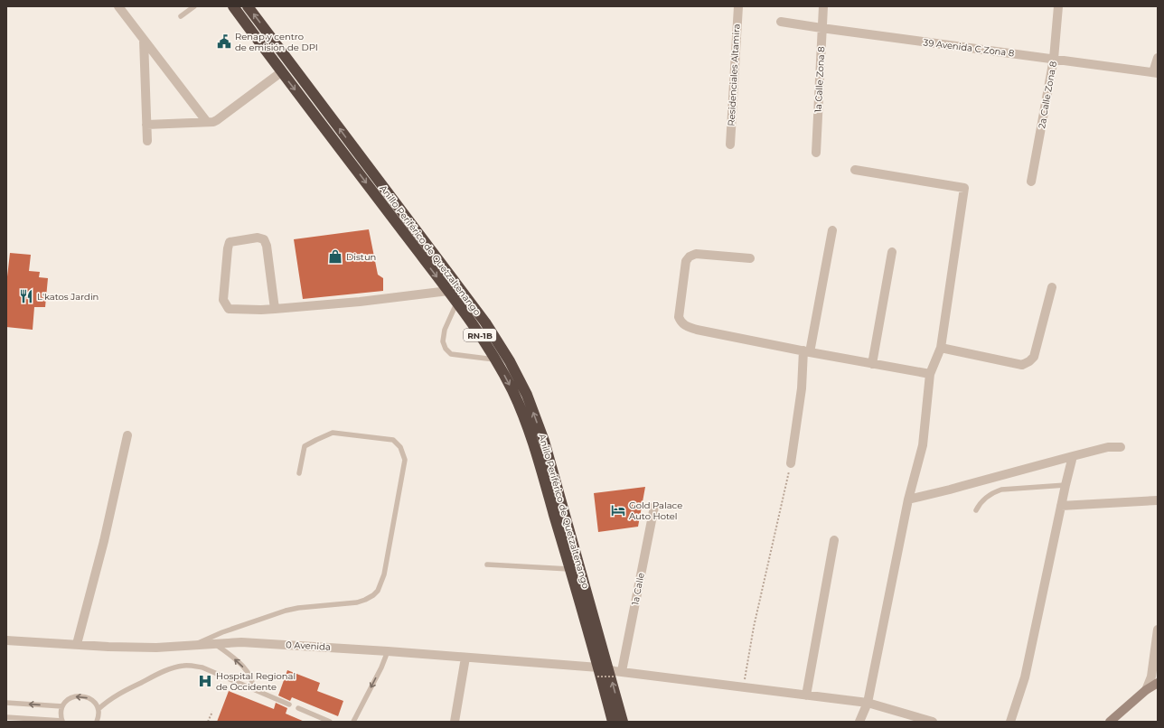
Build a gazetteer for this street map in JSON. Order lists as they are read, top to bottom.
{
  "streets": {
    "highway": ["Anillo Periférico de Quetzaltenango", "RN-1B"],
    "street": [
      "39 Avenida C Zona 8",
      "Residenciales Altamira",
      "1a Calle Zona 8",
      "2a Calle Zona 8",
      "1a Calle",
      "0 Avenida"
    ]
  },
  "crossings": [
    ["39 Avenida C Zona 8", "1a Calle Zona 8"],
    ["39 Avenida C Zona 8", "2a Calle Zona 8"],
    ["Anillo Periférico de Quetzaltenango", "0 Avenida"],
    ["1a Calle", "0 Avenida"]
  ],
  "places": {
    "public building": ["Renap y centro de emisión de DPI"],
    "shop": ["Distun"],
    "restaurant": ["L'katos Jardin"],
    "hotel": ["Gold Palace Auto Hotel"],
    "hospital": ["Hospital Regional de Occidente"]
  }
}
